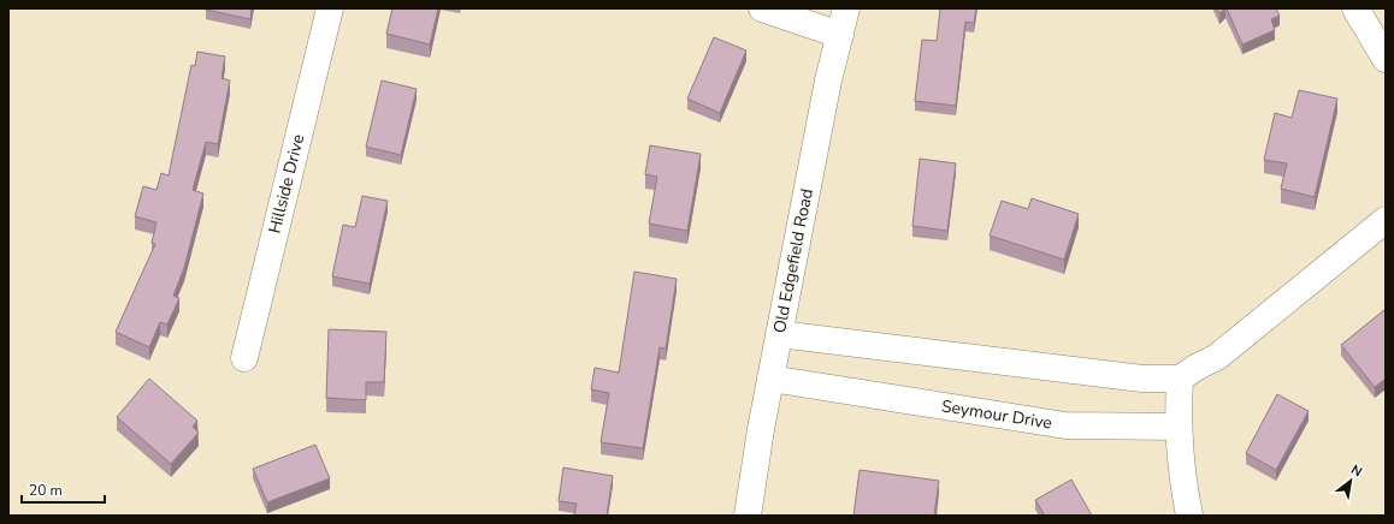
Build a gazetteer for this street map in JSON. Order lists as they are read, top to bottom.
{
  "streets": {
    "street": ["Hillside Drive", "Old Edgefield Road", "Seymour Drive"]
  },
  "crossings": [
    ["Old Edgefield Road", "Seymour Drive"]
  ],
  "scale_bar": "20 m",
  "north": "top right"
}
